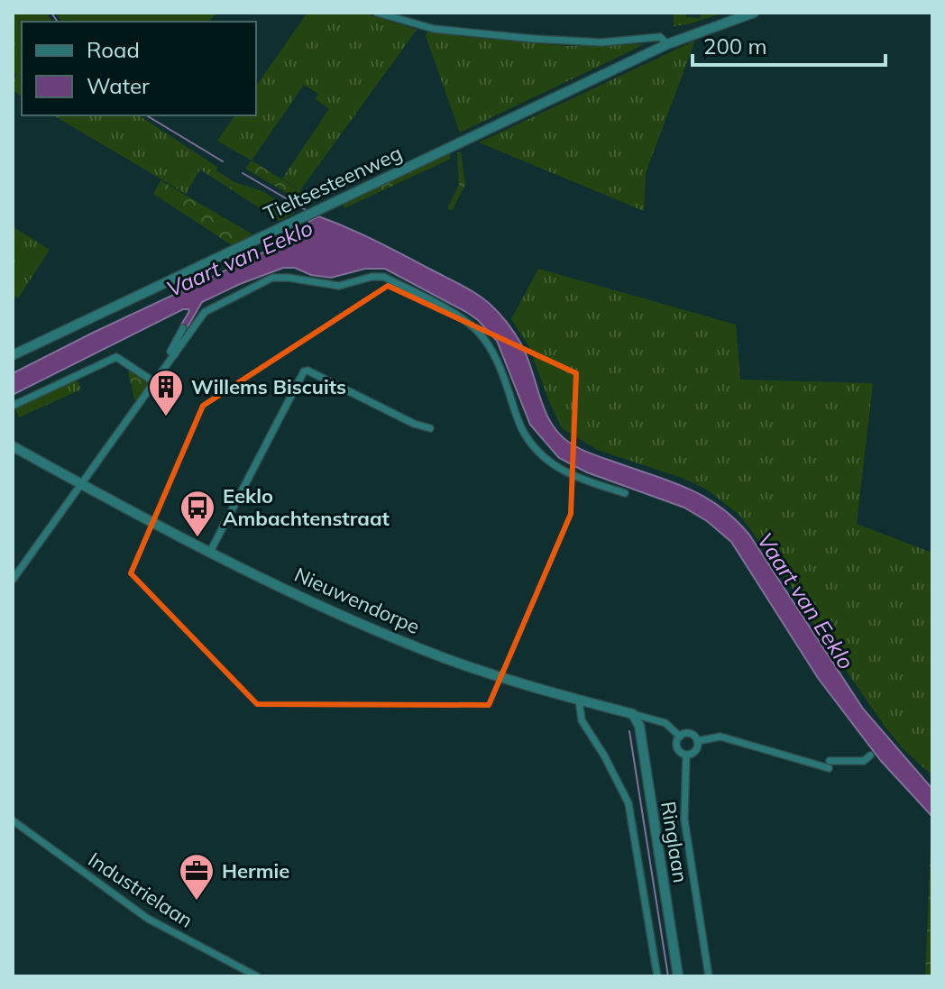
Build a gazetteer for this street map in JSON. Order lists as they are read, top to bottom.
{
  "streets": {
    "main road": ["Tieltsesteenweg", "Nieuwendorpe", "Ringlaan"],
    "street": ["Industrielaan"]
  },
  "crossings": [
    ["Nieuwendorpe", "Ringlaan"]
  ],
  "water": ["Vaart van Eeklo"],
  "places": {
    "building": ["Willems Biscuits"],
    "bus stop": ["Eeklo Ambachtenstraat"],
    "office": ["Hermie"]
  },
  "legend": ["Road", "Water"],
  "scale_bar": "200 m"
}
